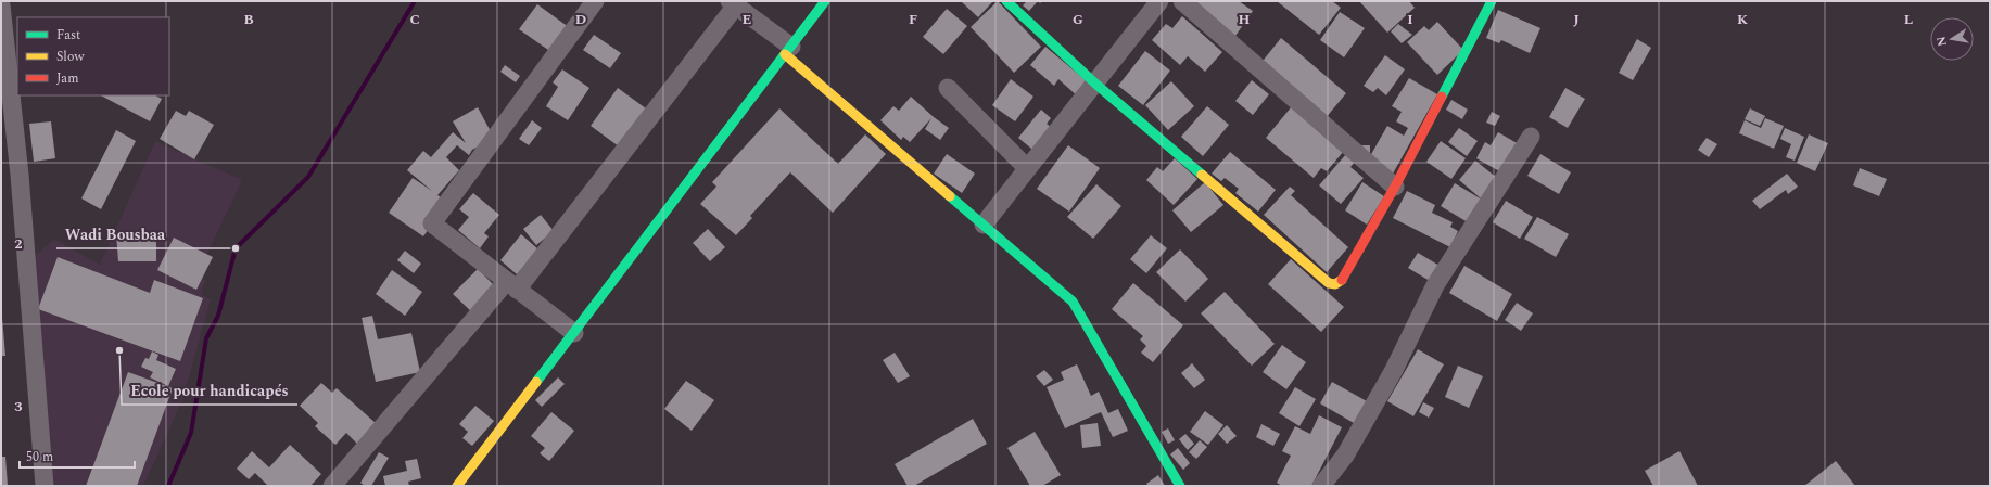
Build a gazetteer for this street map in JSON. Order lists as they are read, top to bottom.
{
  "places": ["Wadi Bousbaa", "Ecole pour handicapés"],
  "legend": ["Fast", "Slow", "Jam"],
  "scale_bar": "50 m",
  "north": "left",
  "grid": {
    "columns": [
      "B",
      "C",
      "D",
      "E",
      "F",
      "G",
      "H",
      "I",
      "J",
      "K",
      "L"
    ],
    "rows": ["2", "3"]
  }
}
